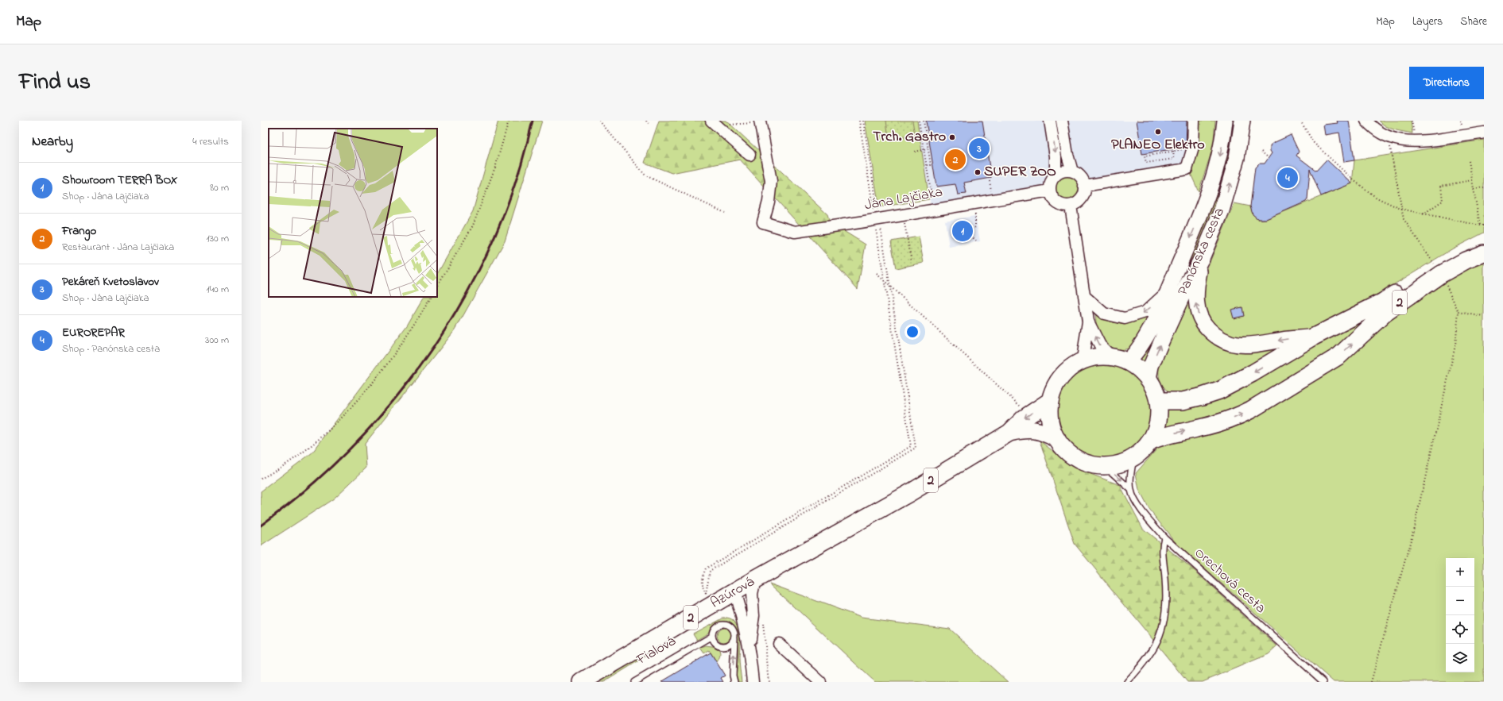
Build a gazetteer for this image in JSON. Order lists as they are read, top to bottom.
{
  "streets": {
    "main road": ["Panónska cesta", "2", "Azúrová"],
    "street": ["Jána Lajčiaka"],
    "lane": ["Orechová cesta", "Fialová"]
  },
  "crossings": [
    ["Panónska cesta", "2"],
    ["2", "Azúrová"]
  ],
  "places": ["PLANEO Elektro", "Trch. Gastro", "SUPER ZOO"],
  "page": {
    "header": "Map",
    "nav": ["Map", "Layers", "Share"],
    "title": "Find us",
    "buttons": "Directions",
    "heading": ["Nearby", "4 results"],
    "pins": [
      "3",
      "2",
      "4",
      "1"
    ],
    "list": [
      {
        "mark": "1",
        "name": "Showroom TERRA BOX",
        "note": "Shop · Jána Lajčiaka",
        "value": "80 m"
      },
      {
        "mark": "2",
        "name": "Frango",
        "note": "Restaurant · Jána Lajčiaka",
        "value": "130 m"
      },
      {
        "mark": "3",
        "name": "Pekáreň Kvetoslavov",
        "note": "Shop · Jána Lajčiaka",
        "value": "140 m"
      },
      {
        "mark": "4",
        "name": "EUROREPAR",
        "note": "Shop · Panónska cesta",
        "value": "300 m"
      }
    ],
    "map_buttons": ["+", "−"]
  }
}
